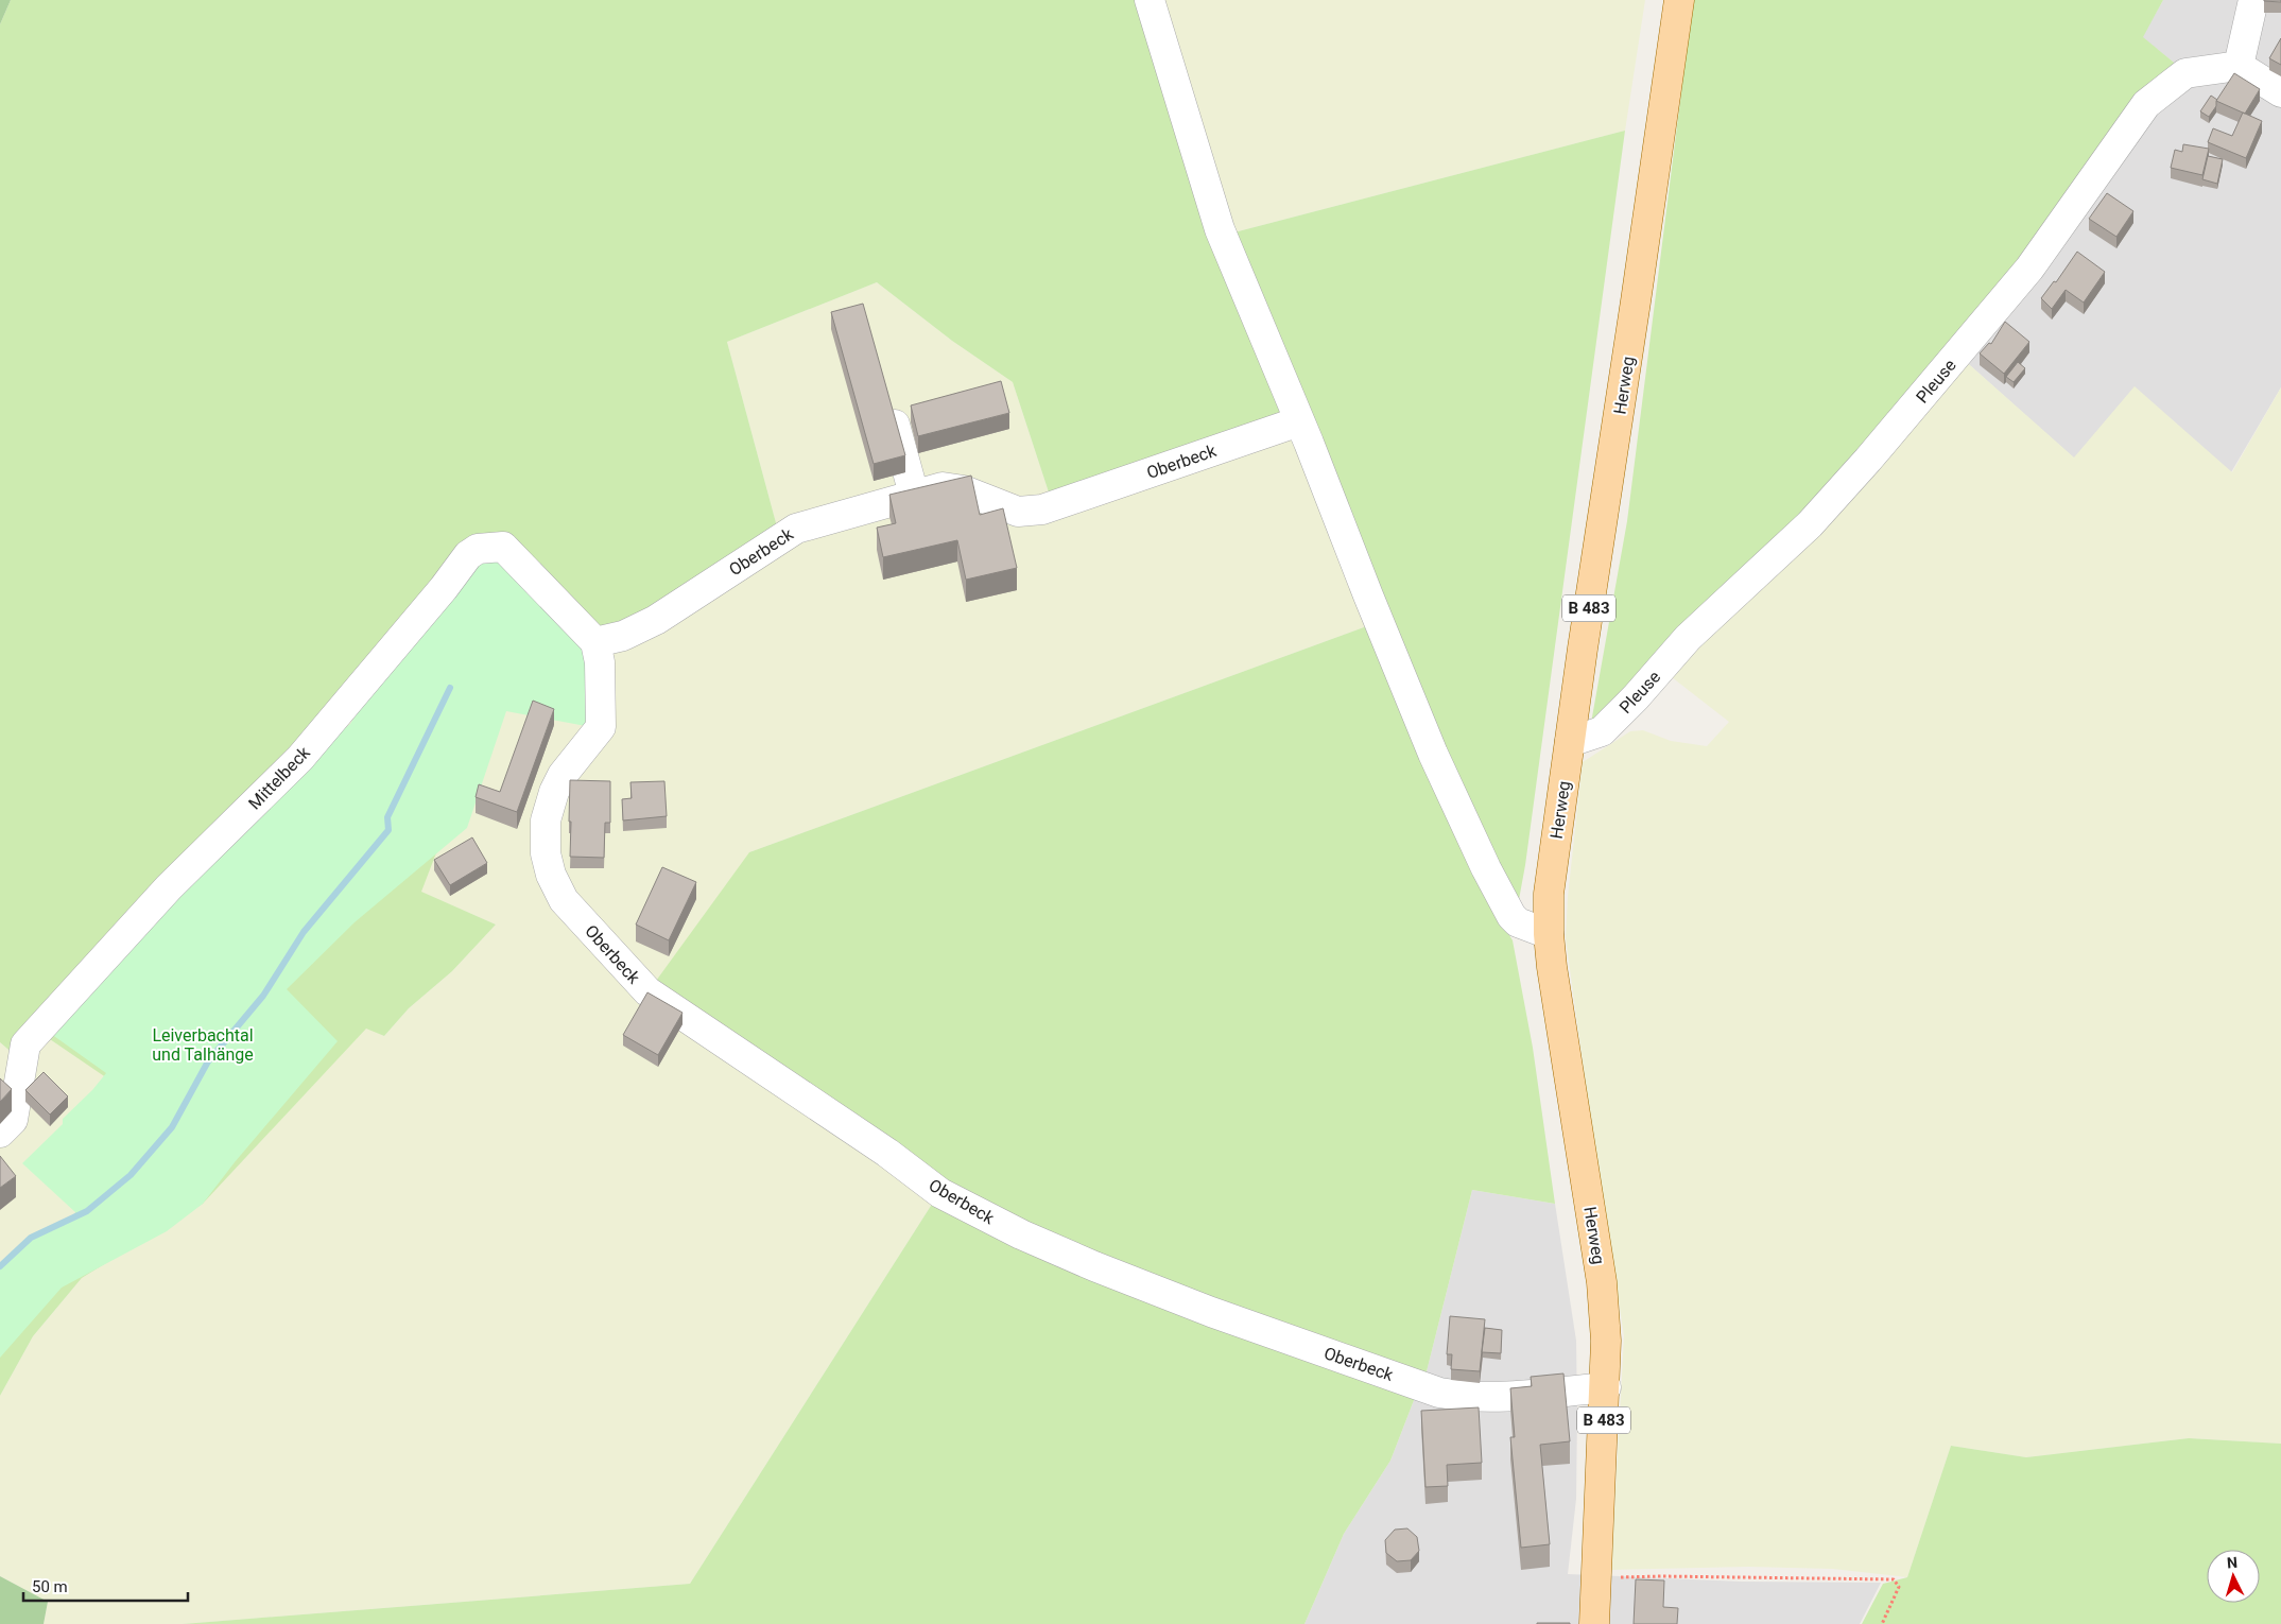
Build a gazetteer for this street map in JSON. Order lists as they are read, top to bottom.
{
  "streets": {
    "main road": ["Herweg", "B 483"],
    "street": ["Pleuse", "Oberbeck", "Mittelbeck"]
  },
  "crossings": [
    ["Pleuse", "Herweg"],
    ["Herweg", "Oberbeck"],
    ["Oberbeck", "Mittelbeck"]
  ],
  "parks": ["Leiverbachtal und Talhänge"],
  "scale_bar": "50 m",
  "north": "top"
}
